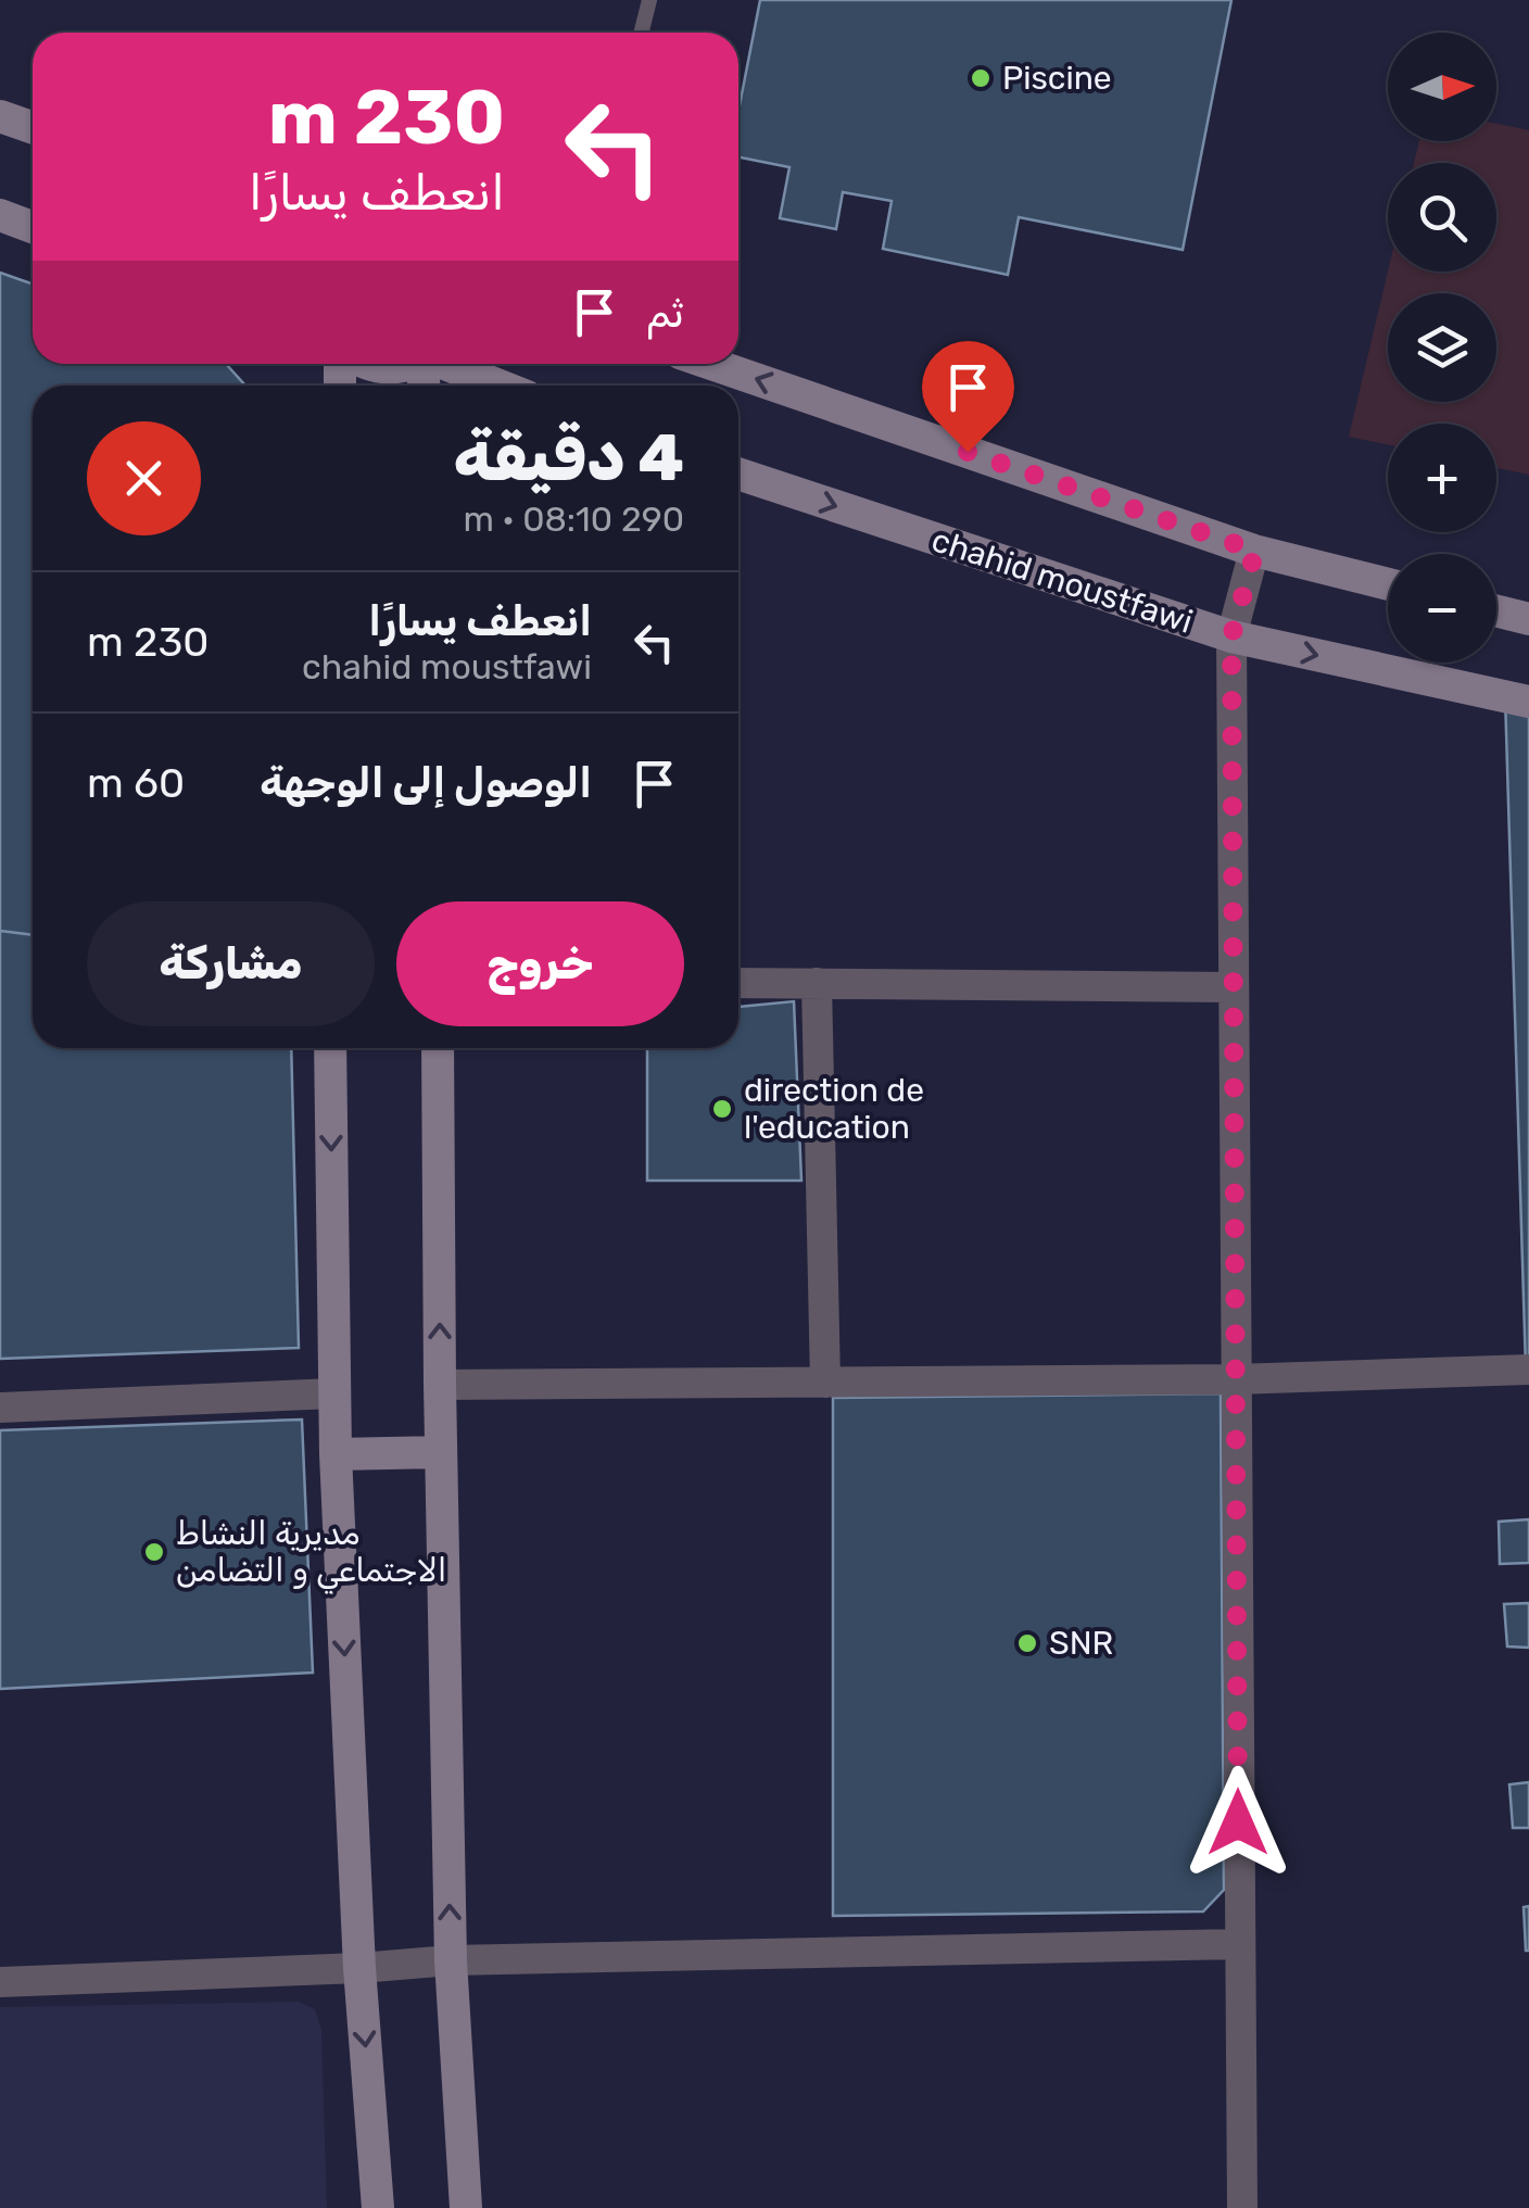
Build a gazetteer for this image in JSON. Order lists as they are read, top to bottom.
{
  "streets": {
    "street": ["chahid moustfawi"]
  },
  "places": [
    "Piscine",
    "direction de l'education",
    "مديرية النشاط الاجتماعي و التضامن",
    "SNR"
  ],
  "north": "right",
  "page": {
    "map_buttons": ["+", "−"],
    "turn": ["230 m", "انعطف يسارًا"],
    "then": "ثم",
    "heading": ["4 دقيقة", "290 m · 08:10"],
    "list": [
      {
        "name": "انعطف يسارًا",
        "note": "chahid moustfawi",
        "value": "230 m"
      },
      {
        "name": "الوصول إلى الوجهة",
        "value": "60 m"
      }
    ],
    "buttons": ["خروج", "مشاركة"]
  }
}
